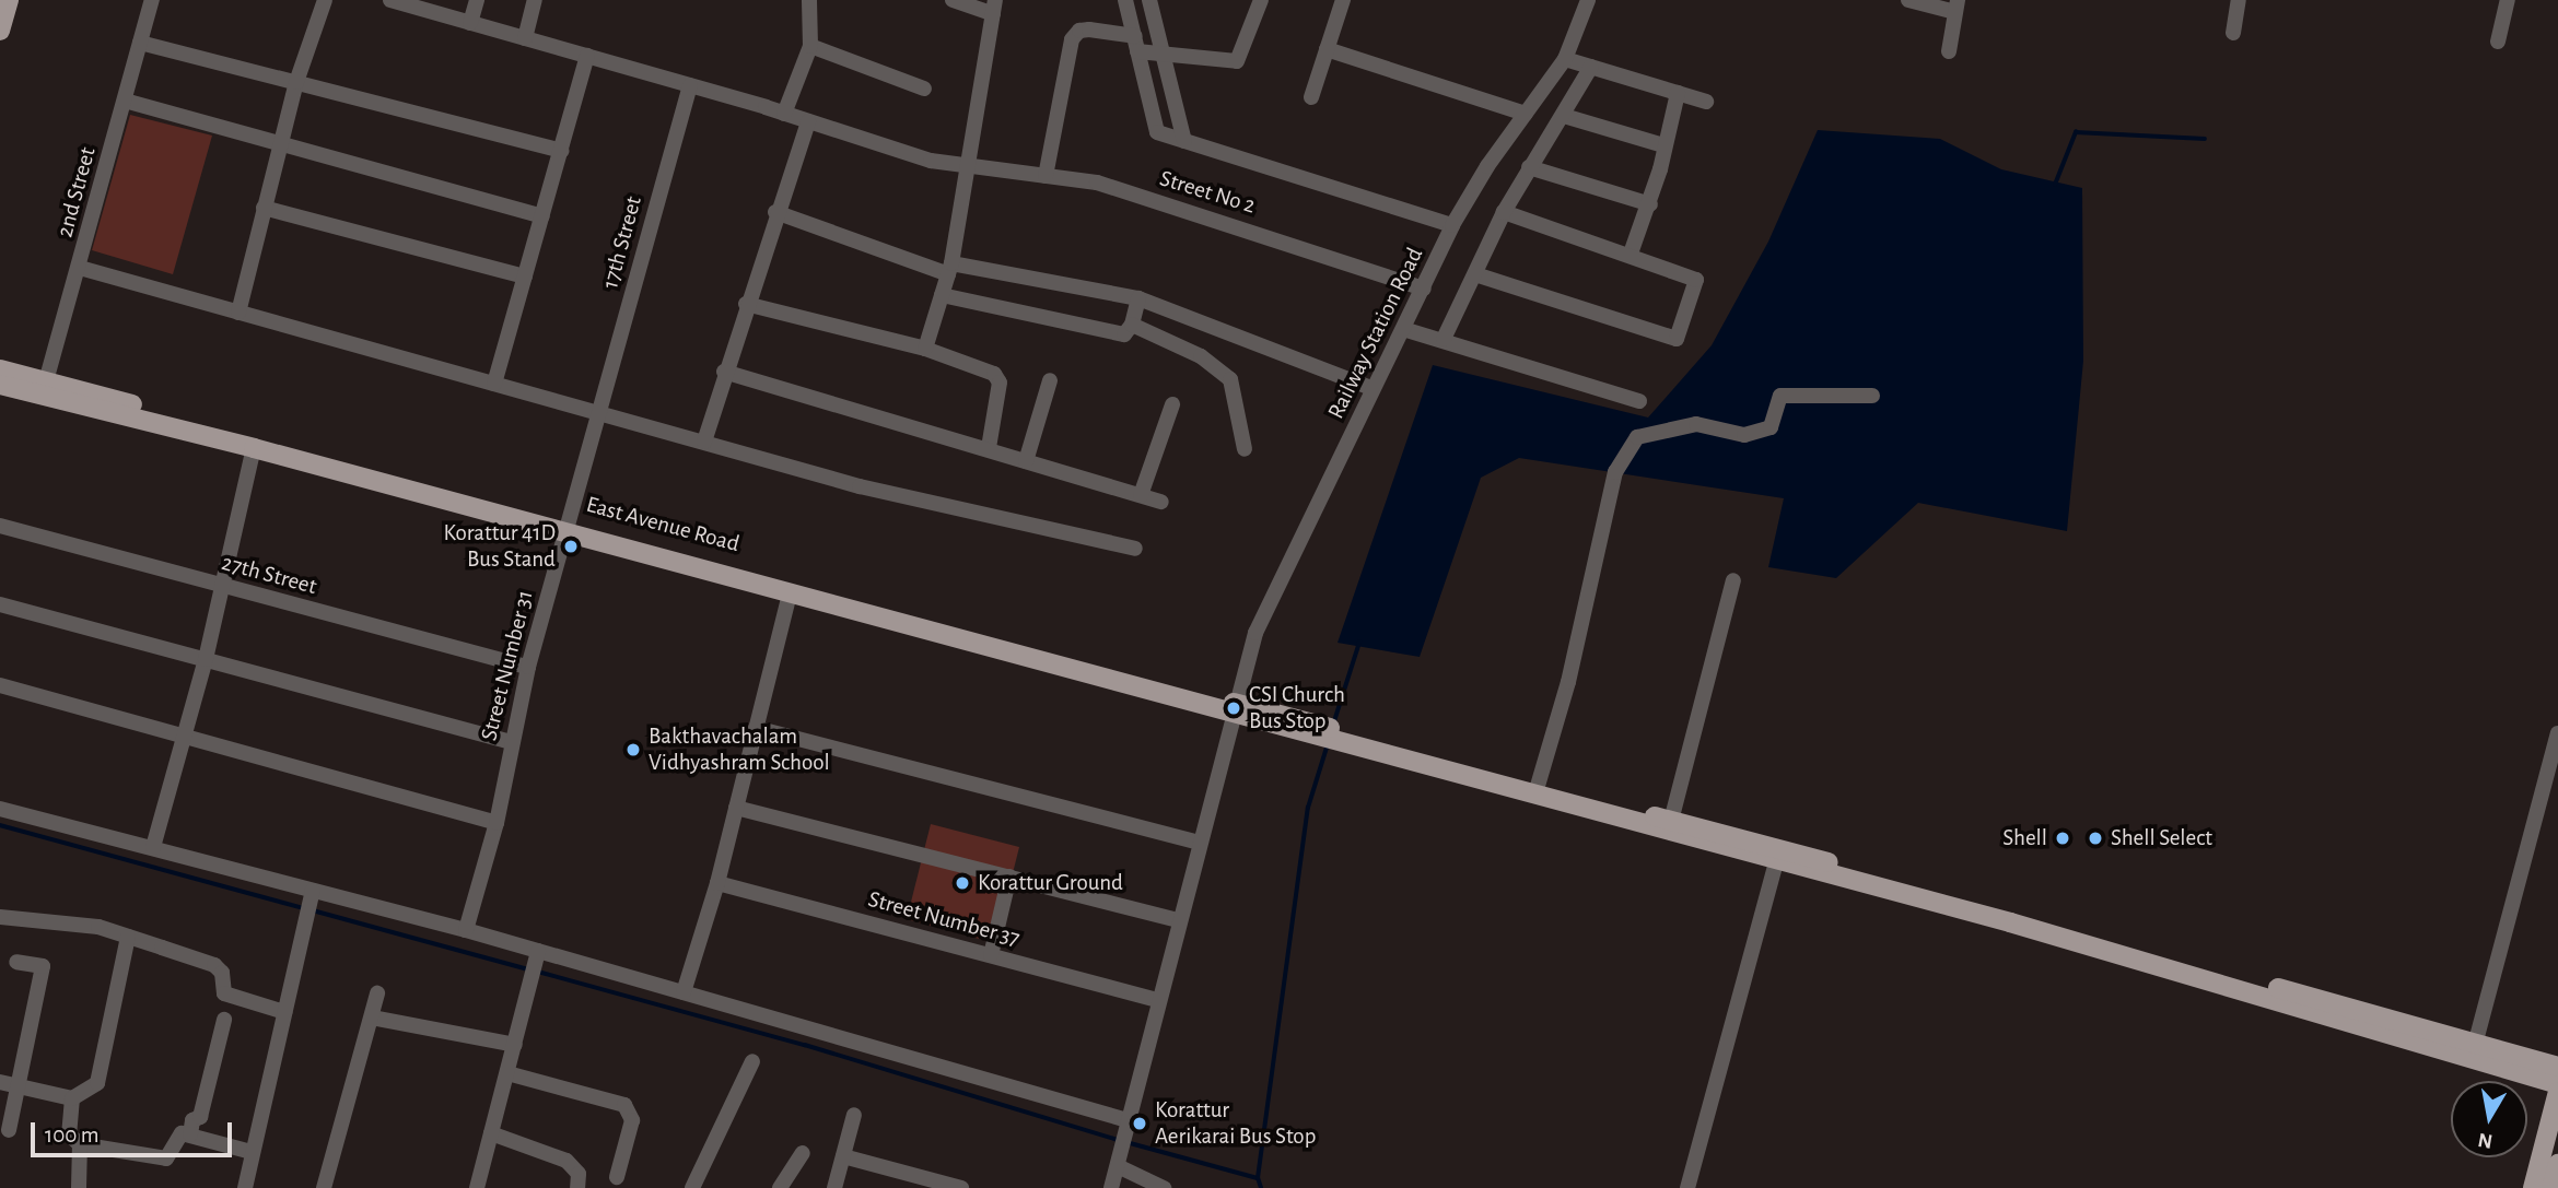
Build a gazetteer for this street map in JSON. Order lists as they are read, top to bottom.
{
  "streets": {
    "main road": ["East Avenue Road"],
    "street": [
      "2nd Street",
      "Street No 2",
      "17th Street",
      "Railway Station Road",
      "27th Street",
      "Street Number 31",
      "Street Number 37"
    ]
  },
  "crossings": [
    ["2nd Street", "East Avenue Road"],
    ["Street No 2", "17th Street"],
    ["Street No 2", "Railway Station Road"],
    ["17th Street", "Street Number 31"],
    ["Railway Station Road", "East Avenue Road"],
    ["Railway Station Road", "Street Number 37"],
    ["East Avenue Road", "Street Number 31"],
    ["27th Street", "Street Number 31"]
  ],
  "places": [
    "Korattur 41D Bus Stand",
    "CSI Church Bus Stop",
    "Bakthavachalam Vidhyashram School",
    "Shell",
    "Shell Select",
    "Korattur Ground",
    "Korattur Aerikarai Bus Stop"
  ],
  "scale_bar": "100 m",
  "north": "bottom"
}
